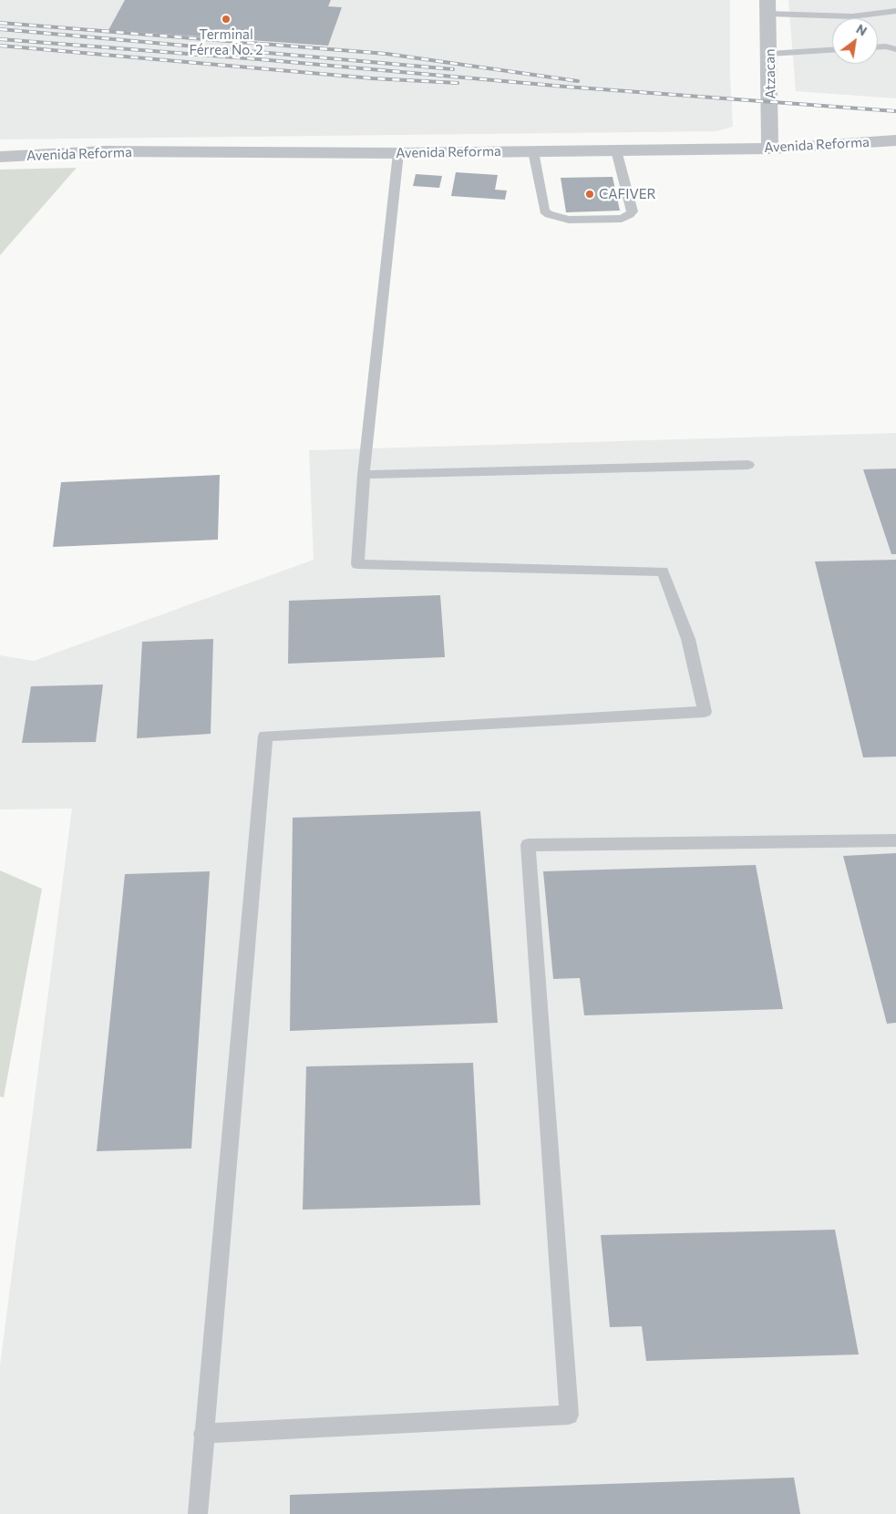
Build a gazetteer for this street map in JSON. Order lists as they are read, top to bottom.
{
  "streets": {
    "street": ["Atzacan", "Avenida Reforma"]
  },
  "crossings": [
    ["Atzacan", "Avenida Reforma"]
  ],
  "places": ["Terminal Férrea No. 2", "CAFIVER"],
  "north": "top right"
}
